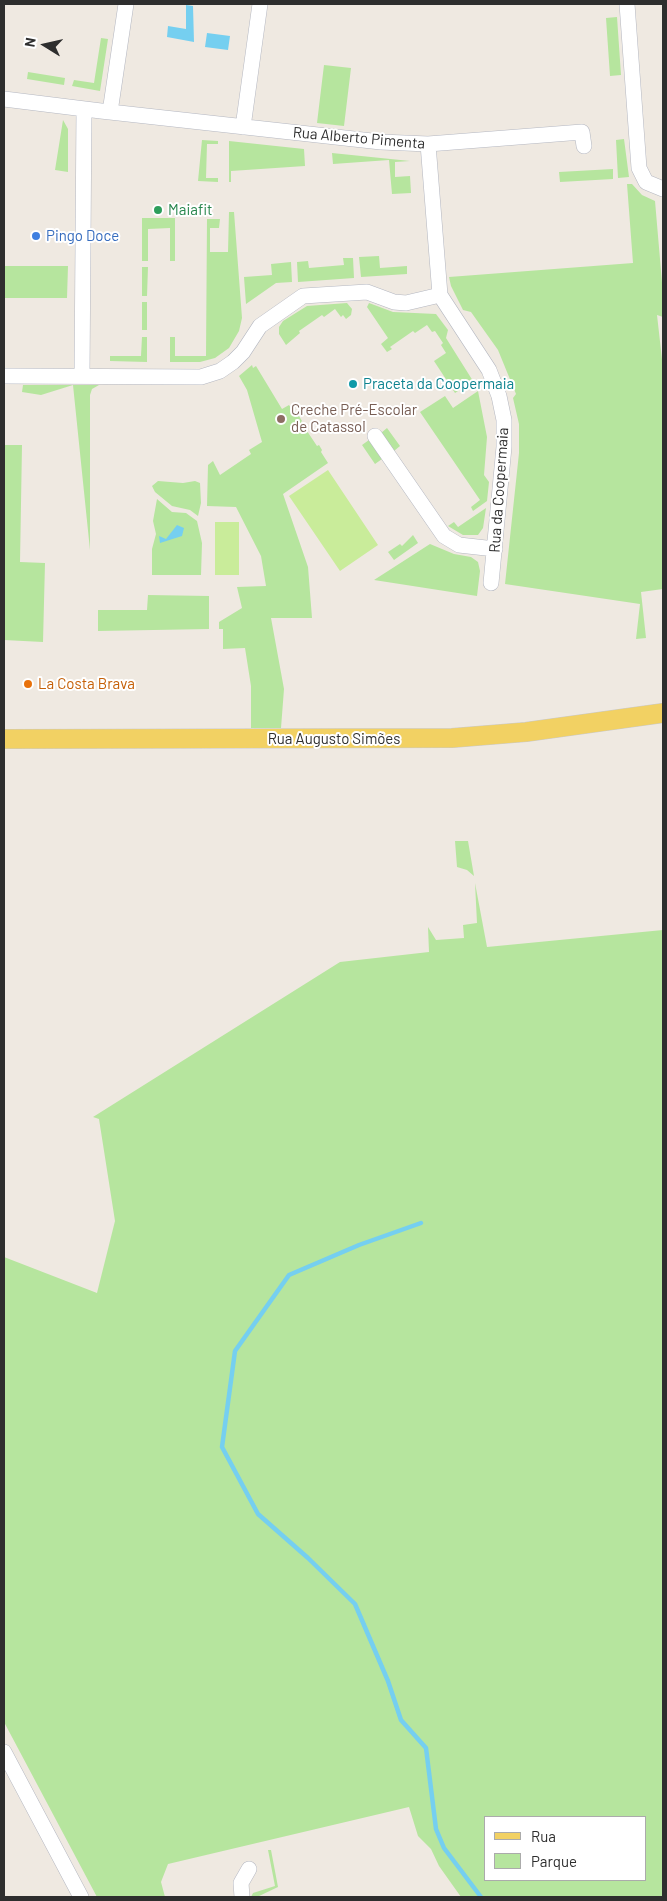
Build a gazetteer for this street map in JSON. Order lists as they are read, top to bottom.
{
  "streets": {
    "main road": ["Rua Augusto Simões"],
    "street": ["Rua Alberto Pimenta", "Rua da Coopermaia"]
  },
  "crossings": [
    ["Rua Alberto Pimenta", "Rua da Coopermaia"]
  ],
  "places": [
    "Maiafit",
    "Pingo Doce",
    "Praceta da Coopermaia",
    "Creche Pré-Escolar de Catassol",
    "La Costa Brava"
  ],
  "legend": ["Rua", "Parque"],
  "north": "left"
}
